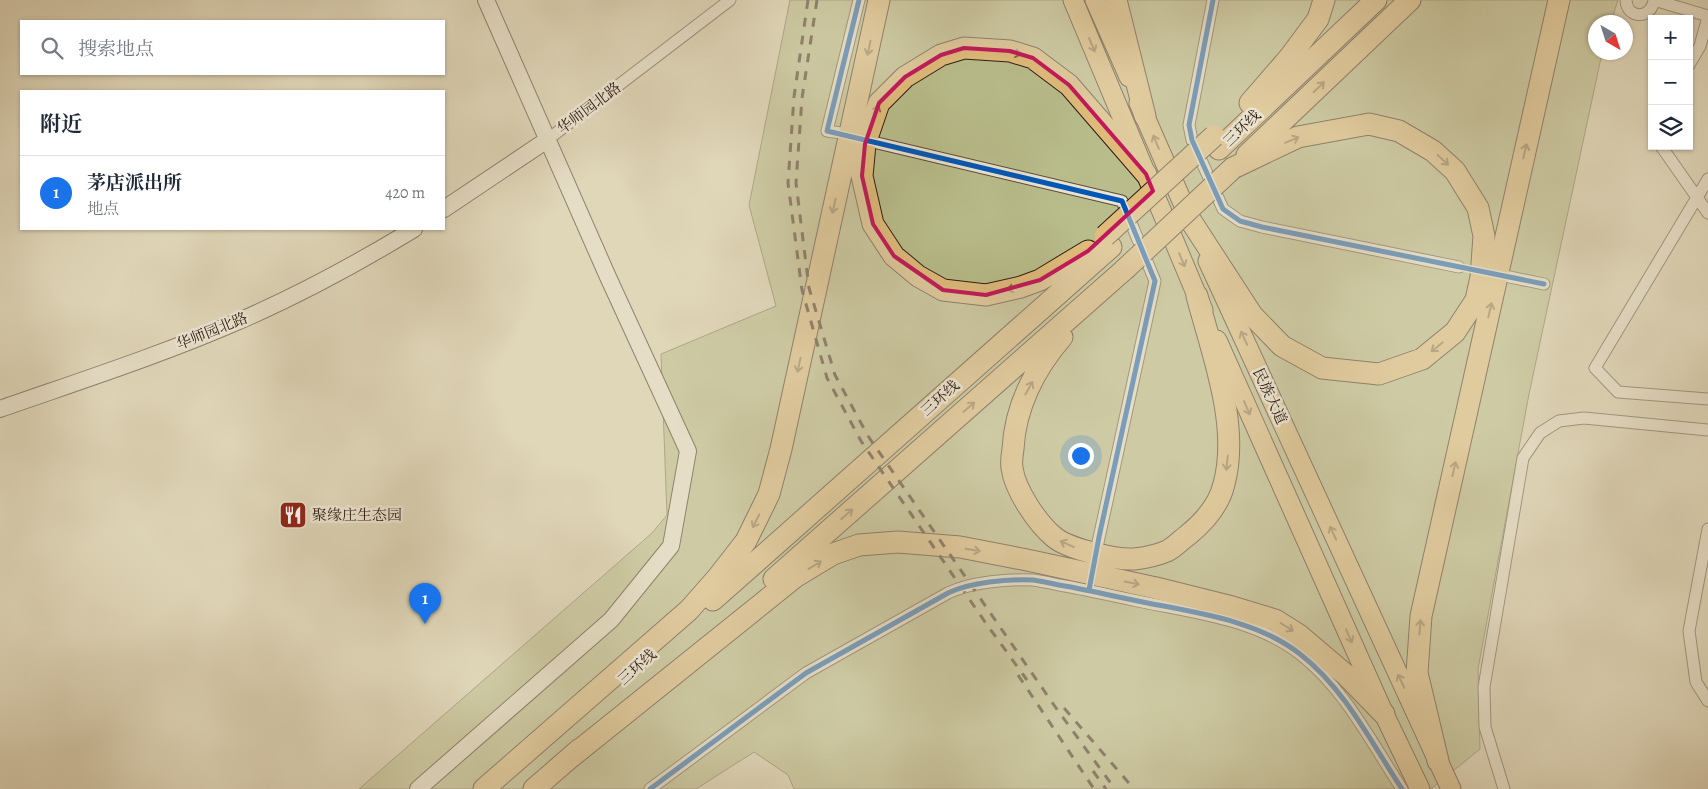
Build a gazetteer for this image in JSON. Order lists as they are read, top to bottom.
{
  "streets": {
    "highway": ["三环线"],
    "main road": ["华师园北路", "民族大道"]
  },
  "places": {
    "restaurant": ["聚缘庄生态园"]
  },
  "north": "bottom right",
  "page": {
    "map_buttons": ["+", "−"],
    "search": "搜索地点",
    "heading": "附近",
    "list": [
      {
        "mark": "1",
        "name": "茅店派出所",
        "note": "地点",
        "value": "420 m"
      }
    ],
    "pins": "1"
  }
}
